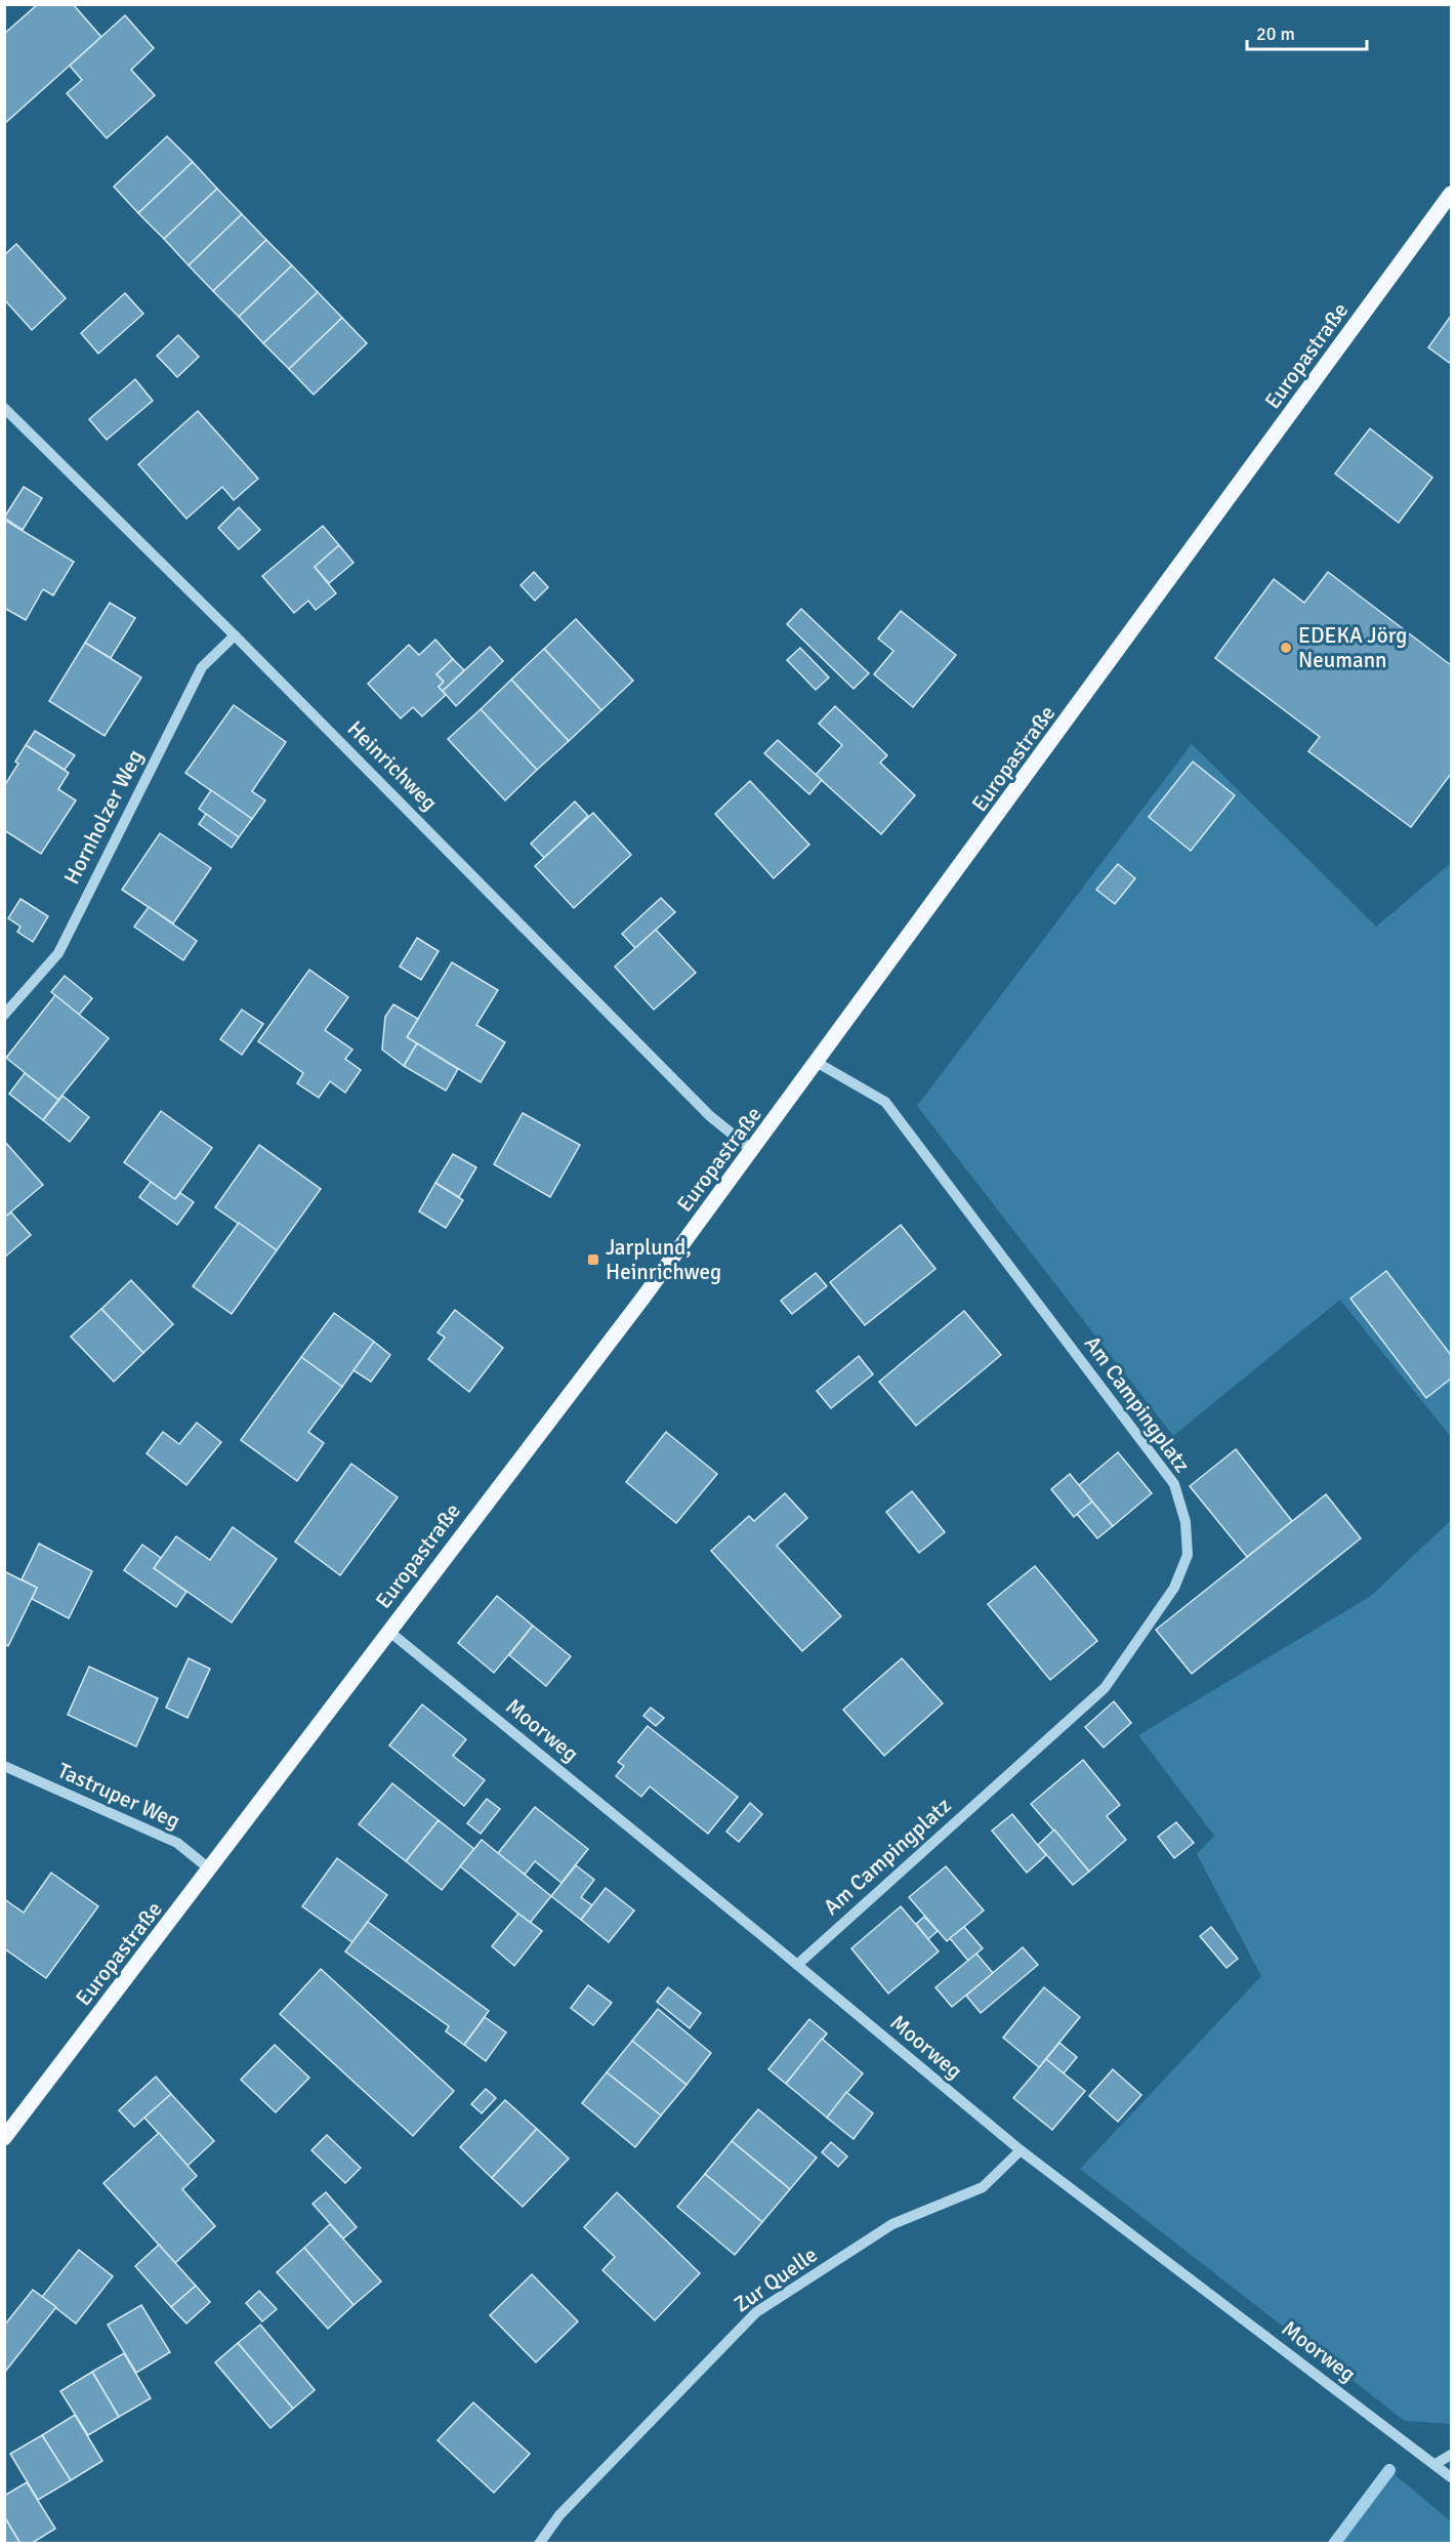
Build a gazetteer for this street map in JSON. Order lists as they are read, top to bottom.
{
  "streets": {
    "main road": ["Europastraße"],
    "street": [
      "Heinrichweg",
      "Hornholzer Weg",
      "Am Campingplatz",
      "Moorweg",
      "Tastruper Weg",
      "Zur Quelle"
    ]
  },
  "crossings": [
    ["Europastraße", "Heinrichweg"],
    ["Europastraße", "Am Campingplatz"],
    ["Europastraße", "Moorweg"],
    ["Europastraße", "Tastruper Weg"],
    ["Heinrichweg", "Hornholzer Weg"],
    ["Am Campingplatz", "Moorweg"],
    ["Moorweg", "Zur Quelle"]
  ],
  "places": {
    "other": ["EDEKA Jörg Neumann"],
    "transit": ["Jarplund, Heinrichweg"]
  },
  "scale_bar": "20 m"
}
